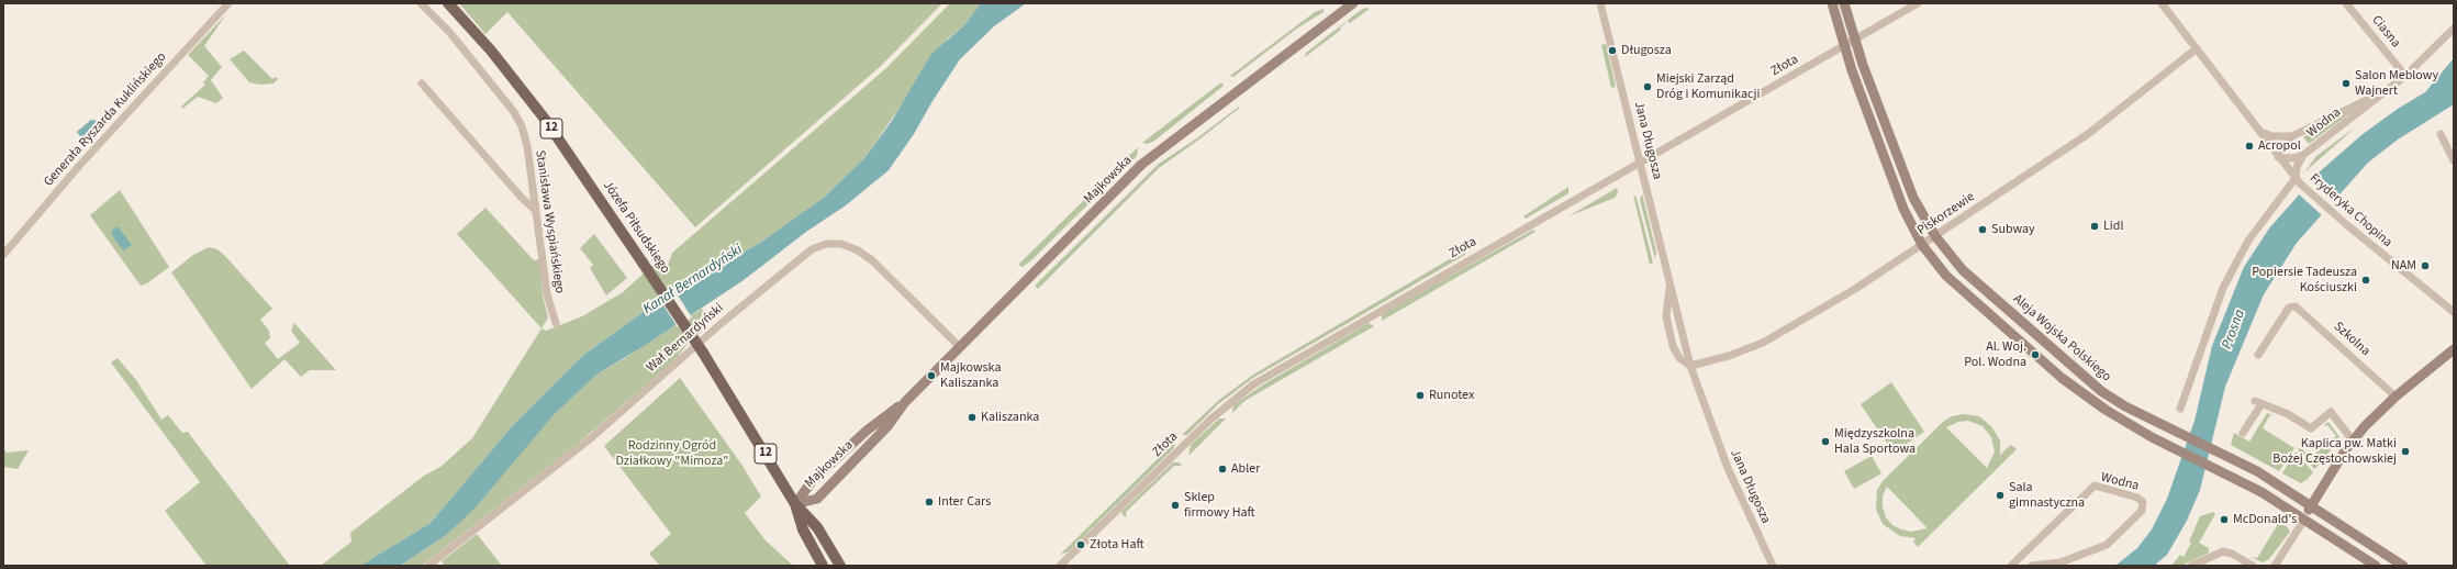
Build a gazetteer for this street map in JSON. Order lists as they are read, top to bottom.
{
  "streets": {
    "main road": [
      "12",
      "Majkowska",
      "Józefa Piłsudskiego",
      "Aleja Wojska Polskiego"
    ],
    "street": [
      "Ciasna",
      "Złota",
      "Generała Ryszarda Kuklińskiego",
      "Wodna",
      "Jana Długosza",
      "Fryderyka Chopina",
      "Piskorzewie",
      "Stanisława Wyspiańskiego",
      "Wał Bernardyński",
      "Szkolna"
    ]
  },
  "crossings": [
    ["Ciasna", "Wodna"],
    ["Złota", "Jana Długosza"],
    ["Złota", "Aleja Wojska Polskiego"],
    ["Wodna", "Fryderyka Chopina"],
    ["Jana Długosza", "Piskorzewie"],
    ["Majkowska", "Józefa Piłsudskiego"],
    ["Majkowska", "Wał Bernardyński"],
    ["Fryderyka Chopina", "Piskorzewie"],
    ["Piskorzewie", "Aleja Wojska Polskiego"]
  ],
  "water": ["Kanał Bernardyński", "Prosna"],
  "parks": ["Rodzinny Ogród Działkowy \"Mimoza\""],
  "places": [
    "Długosza",
    "Salon Meblowy Wajnert",
    "Miejski Zarząd Dróg i Komunikacji",
    "Acropol",
    "Lidl",
    "Subway",
    "NAM",
    "Popiersie Tadeusza Kościuszki",
    "Al. Woj. Pol. Wodna",
    "Majkowska Kaliszanka",
    "Runotex",
    "Kaliszanka",
    "Międzyszkolna Hala Sportowa",
    "Kaplica pw. Matki Bożej Częstochowskiej",
    "Abler",
    "Sala gimnastyczna",
    "Inter Cars",
    "Sklep firmowy Haft",
    "McDonald's",
    "Złota Haft"
  ]
}
